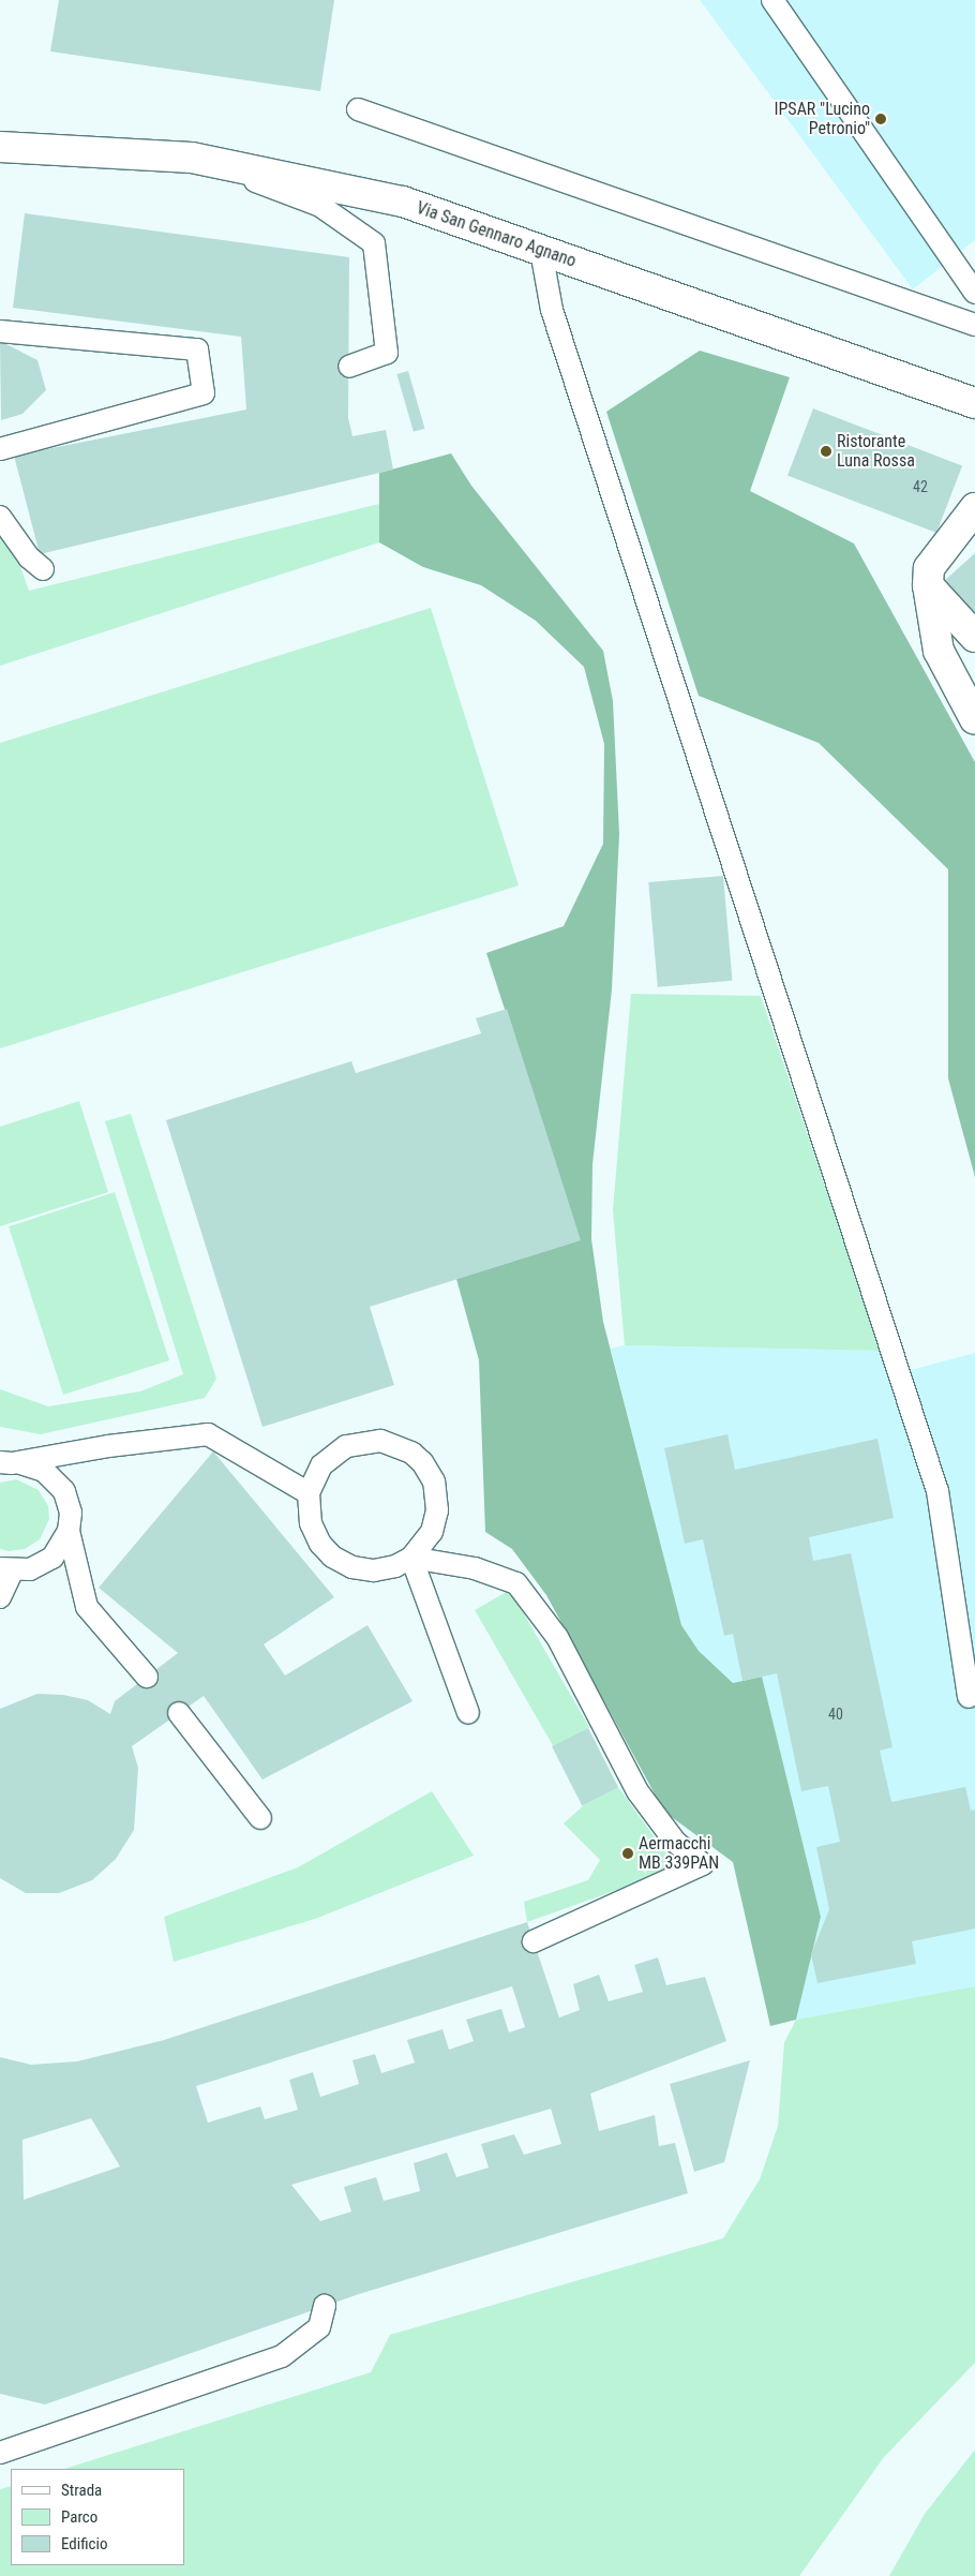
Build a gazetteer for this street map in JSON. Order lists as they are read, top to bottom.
{
  "streets": {
    "main road": ["Via San Gennaro Agnano"]
  },
  "places": ["IPSAR \"Lucino Petronio\"", "Ristorante Luna Rossa", "Aermacchi MB 339PAN"],
  "house_numbers": ["42", "40"],
  "legend": ["Strada", "Parco", "Edificio"]
}
